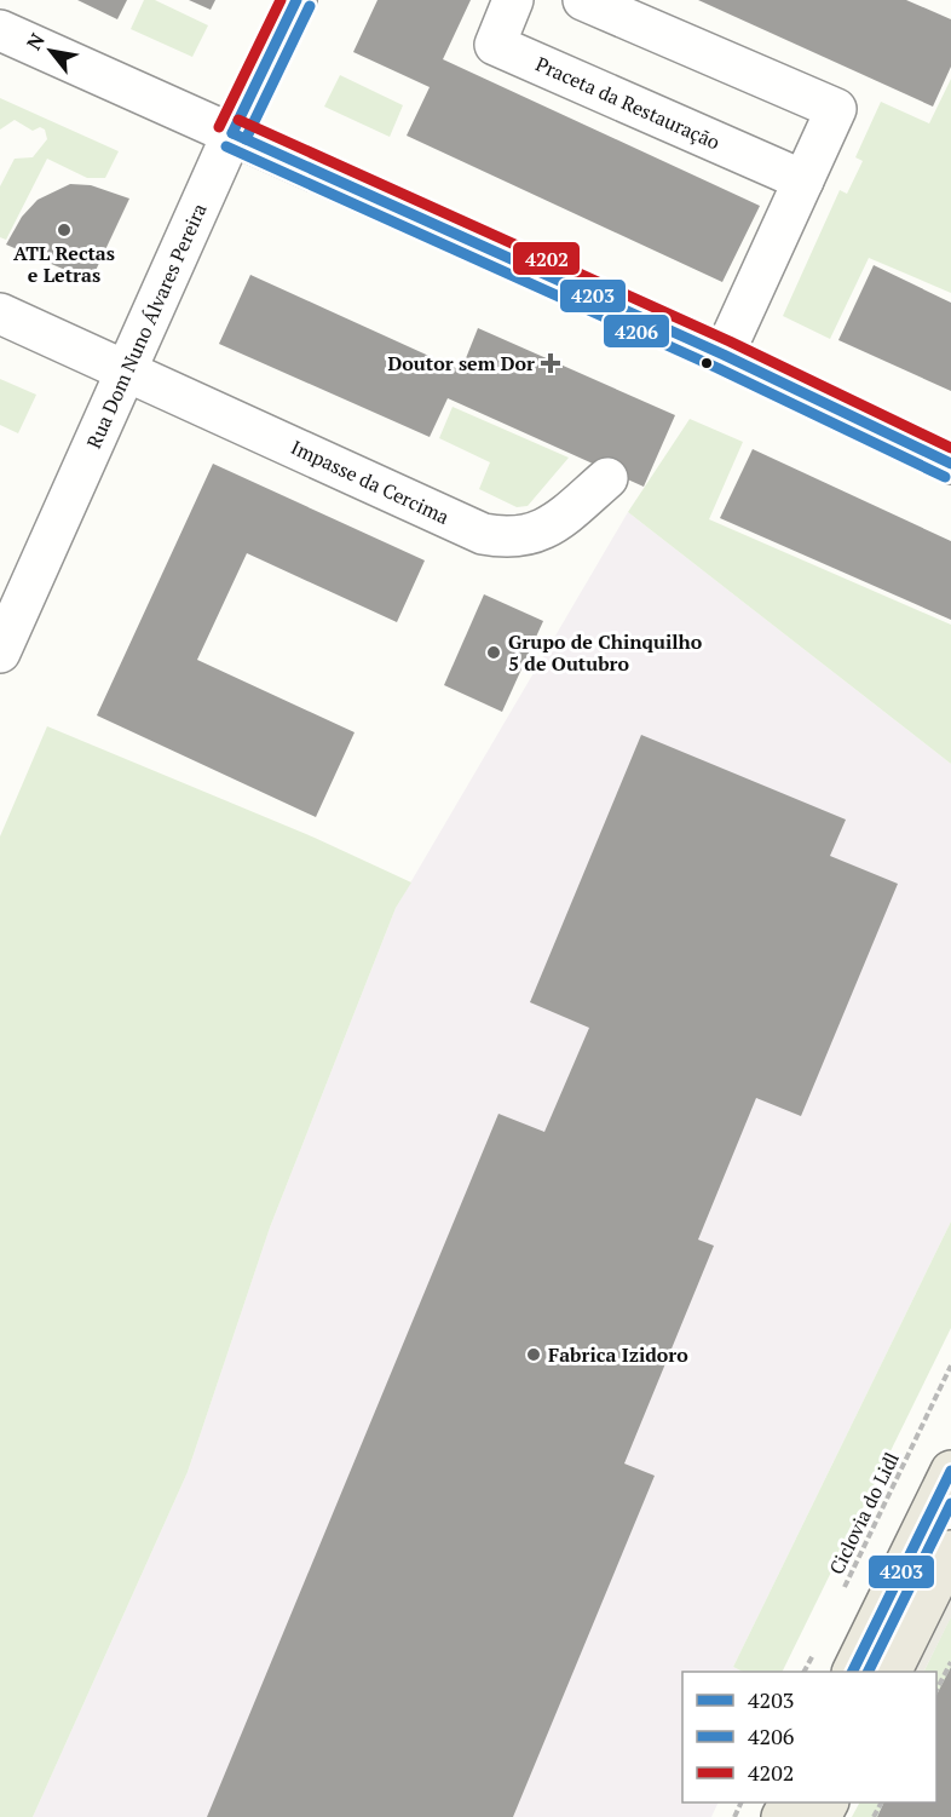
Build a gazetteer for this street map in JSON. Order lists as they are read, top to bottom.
{
  "streets": {
    "street": ["Praceta da Restauração", "Rua Dom Nuno Álvares Pereira", "Impasse da Cercima"],
    "path": ["Ciclovia do Lidl"]
  },
  "crossings": [
    ["Rua Dom Nuno Álvares Pereira", "Impasse da Cercima"]
  ],
  "places": {
    "other": ["ATL Rectas e Letras", "Grupo de Chinquilho 5 de Outubro", "Fabrica Izidoro"],
    "health": ["Doutor sem Dor"]
  },
  "lines": ["transit line 4203", "transit line 4202", "transit line 4206"],
  "legend": ["4203", "4206", "4202"],
  "north": "top left"
}
